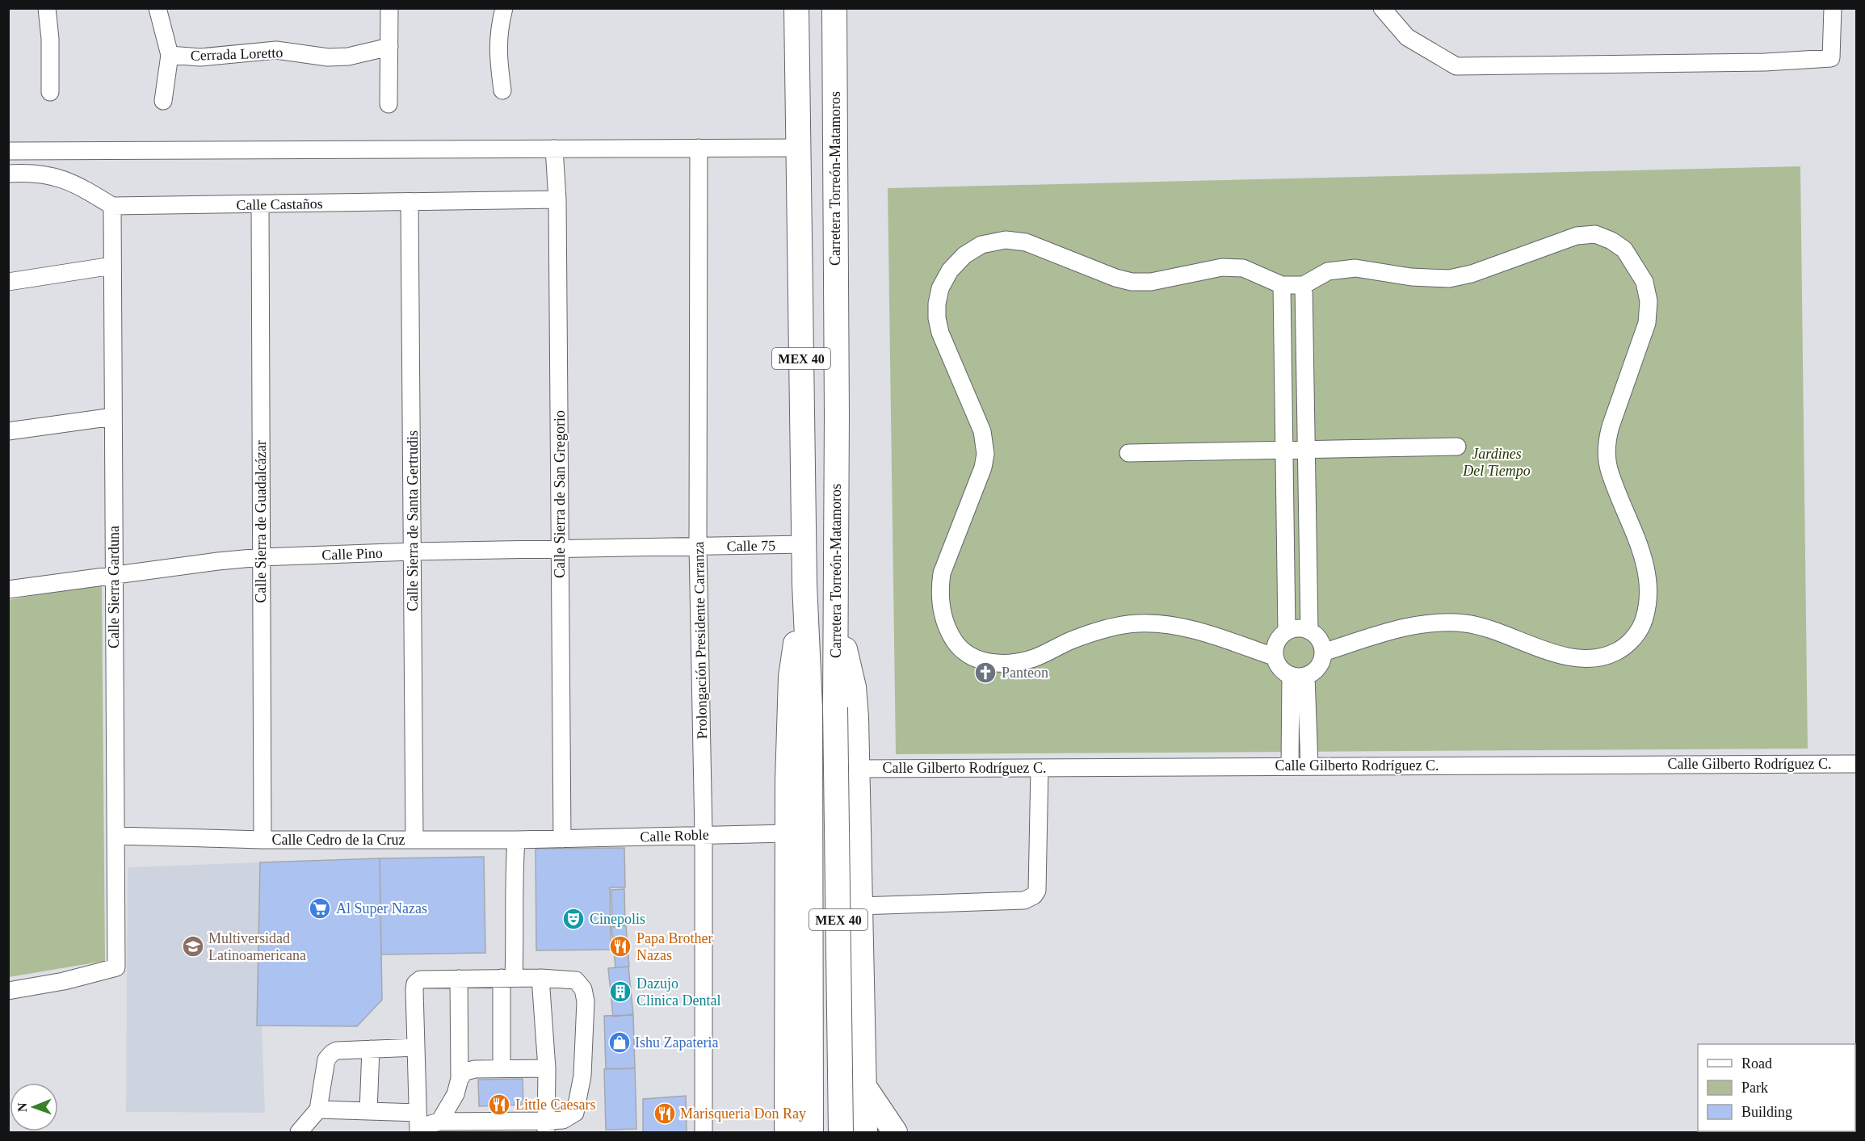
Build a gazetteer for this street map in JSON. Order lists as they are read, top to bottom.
{
  "streets": {
    "highway": ["Carretera Torreón-Matamoros", "MEX 40"],
    "street": [
      "Cerrada Loretto",
      "Calle Castaños",
      "Calle Sierra de San Gregorio",
      "Calle Sierra de Santa Gertrudis",
      "Calle Sierra de Guadalcázar",
      "Calle 75",
      "Calle Pino",
      "Calle Sierra Garduna",
      "Prolongación Presidente Carranza",
      "Calle Gilberto Rodríguez C.",
      "Calle Roble",
      "Calle Cedro de la Cruz"
    ]
  },
  "crossings": [
    ["Calle Castaños", "Calle Sierra de San Gregorio"],
    ["Calle Castaños", "Calle Sierra de Santa Gertrudis"],
    ["Calle Castaños", "Calle Sierra de Guadalcázar"],
    ["Calle Castaños", "Calle Sierra Garduna"],
    ["MEX 40", "Calle 75"],
    ["Calle Sierra de San Gregorio", "Calle Pino"],
    ["Calle Sierra de San Gregorio", "Calle Roble"],
    ["Calle Sierra de San Gregorio", "Calle Cedro de la Cruz"],
    ["Calle Sierra de Santa Gertrudis", "Calle Pino"],
    ["Calle Sierra de Santa Gertrudis", "Calle Cedro de la Cruz"],
    ["Calle Sierra de Guadalcázar", "Calle Pino"],
    ["Calle Sierra de Guadalcázar", "Calle Cedro de la Cruz"],
    ["Calle 75", "Calle Pino"],
    ["Calle 75", "Prolongación Presidente Carranza"],
    ["Calle Pino", "Calle Sierra Garduna"],
    ["Calle Pino", "Prolongación Presidente Carranza"],
    ["Calle Sierra Garduna", "Calle Cedro de la Cruz"],
    ["Prolongación Presidente Carranza", "Calle Roble"],
    ["Calle Roble", "Calle Cedro de la Cruz"]
  ],
  "parks": ["Jardines Del Tiempo"],
  "places": {
    "church": ["Panteon"],
    "supermarket": ["Al Super Nazas"],
    "theatre": ["Cinepolis"],
    "school or university": ["Multiversidad Latinoamericana"],
    "restaurant": ["Papa Brother Nazas", "Little Caesars", "Marisqueria Don Ray"],
    "building": ["Dazujo Clinica Dental"],
    "shop": ["Ishu Zapateria"]
  },
  "legend": ["Road", "Park", "Building"],
  "north": "left"
}
